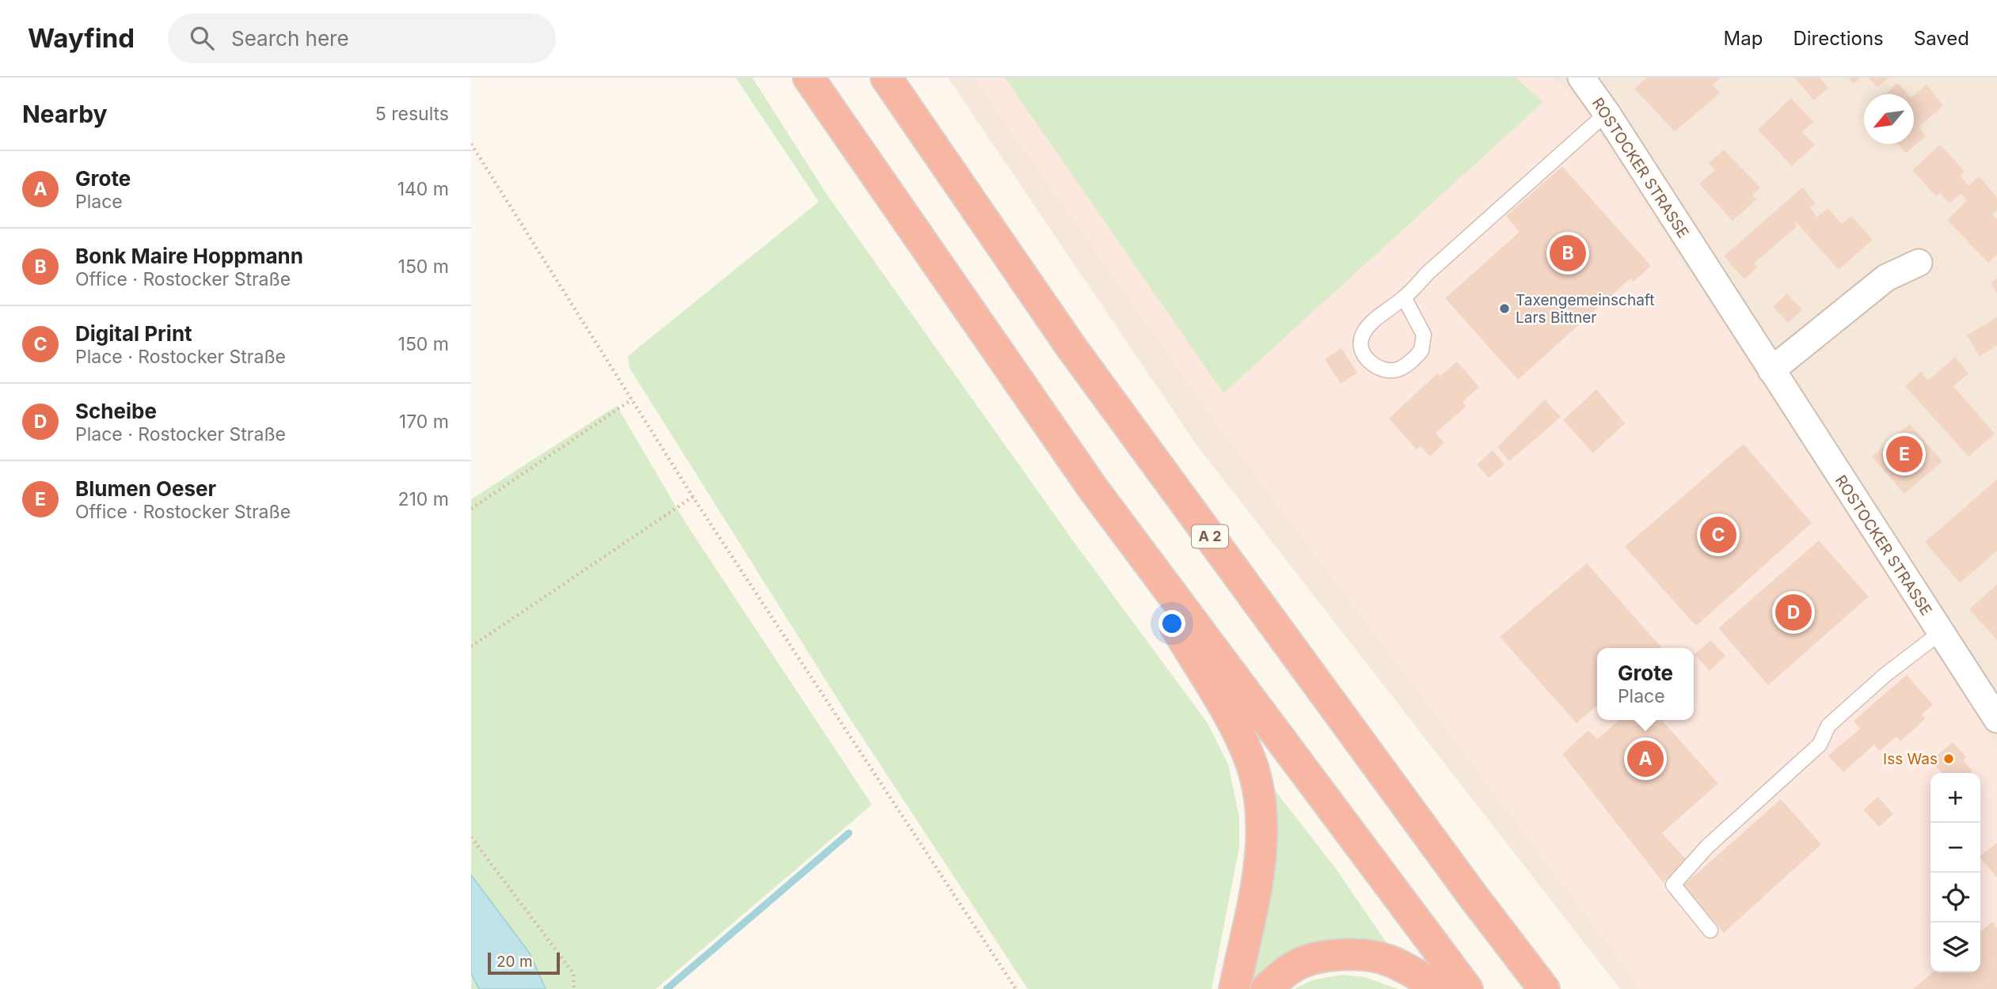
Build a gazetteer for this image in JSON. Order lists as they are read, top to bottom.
{
  "streets": {
    "highway": ["A 2"],
    "street": ["ROSTOCKER STRASSE"]
  },
  "places": ["Taxengemeinschaft Lars Bittner", "Iss Was"],
  "scale_bar": "20 m",
  "north": "bottom left",
  "page": {
    "header": "Wayfind",
    "search": "Search here",
    "nav": ["Map", "Directions", "Saved"],
    "heading": ["Nearby", "5 results"],
    "list": [
      {
        "mark": "A",
        "name": "Grote",
        "note": "Place",
        "value": "140 m"
      },
      {
        "mark": "B",
        "name": "Bonk Maire Hoppmann",
        "note": "Office · Rostocker Straße",
        "value": "150 m"
      },
      {
        "mark": "C",
        "name": "Digital Print",
        "note": "Place · Rostocker Straße",
        "value": "150 m"
      },
      {
        "mark": "D",
        "name": "Scheibe",
        "note": "Place · Rostocker Straße",
        "value": "170 m"
      },
      {
        "mark": "E",
        "name": "Blumen Oeser",
        "note": "Office · Rostocker Straße",
        "value": "210 m"
      }
    ],
    "pins": [
      "B",
      "E",
      "C",
      "D",
      "A"
    ],
    "popup": ["Grote", "Place"],
    "map_buttons": ["+", "−"],
    "scale": "20 m"
  }
}
